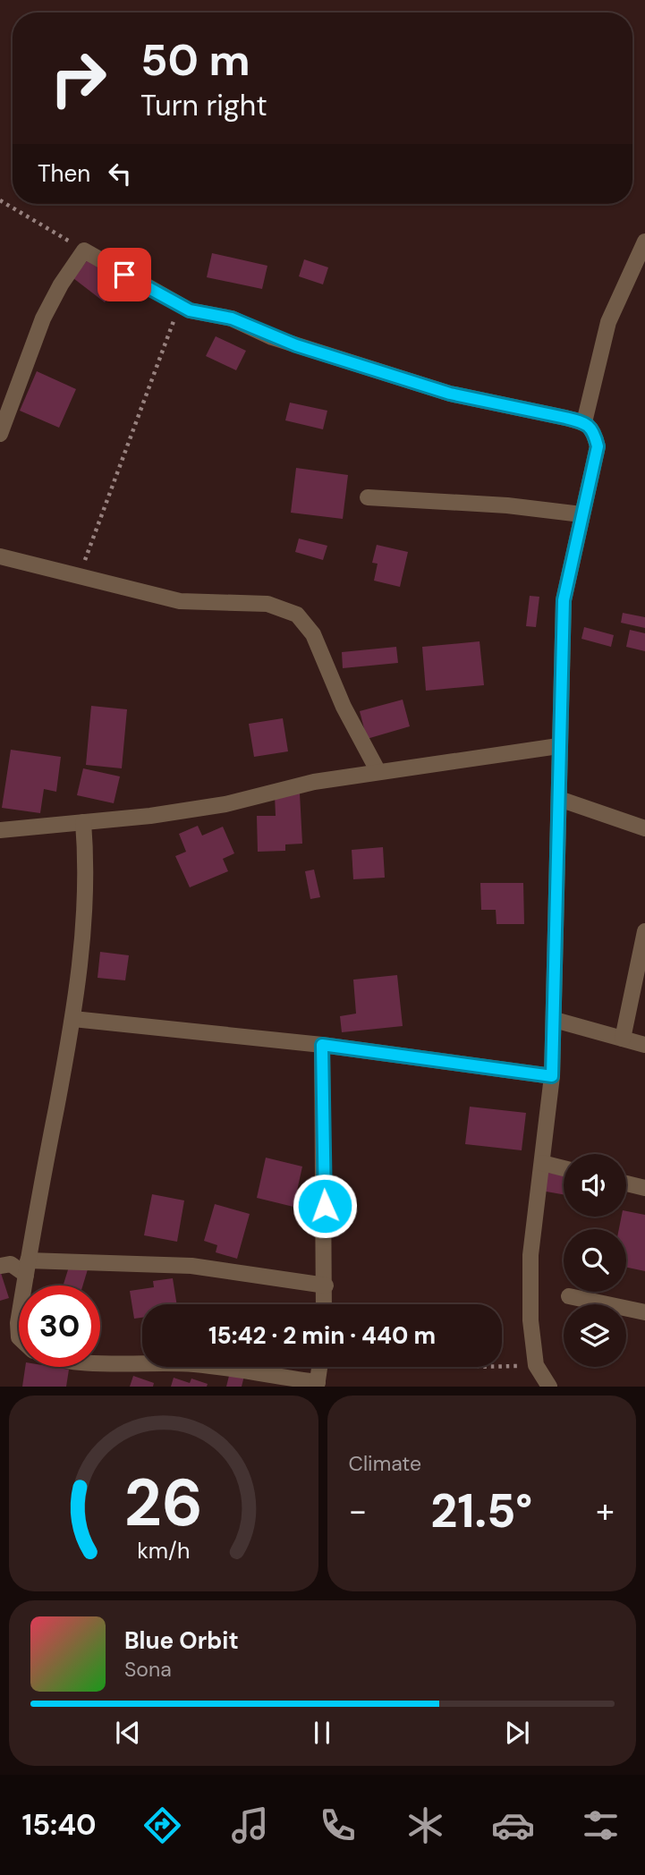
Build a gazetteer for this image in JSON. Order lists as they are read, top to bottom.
{
  "page": {
    "turn": ["50 m", "Turn right"],
    "then": "Then",
    "limit": "30",
    "trip": "15:42 · 2 min · 440 m",
    "tile": "Climate",
    "heat": ["−", "21.5°", "+"],
    "song": ["Blue Orbit", "Sona"],
    "tabs": "15:40",
    "gauge": ["26", "km/h"]
  }
}
